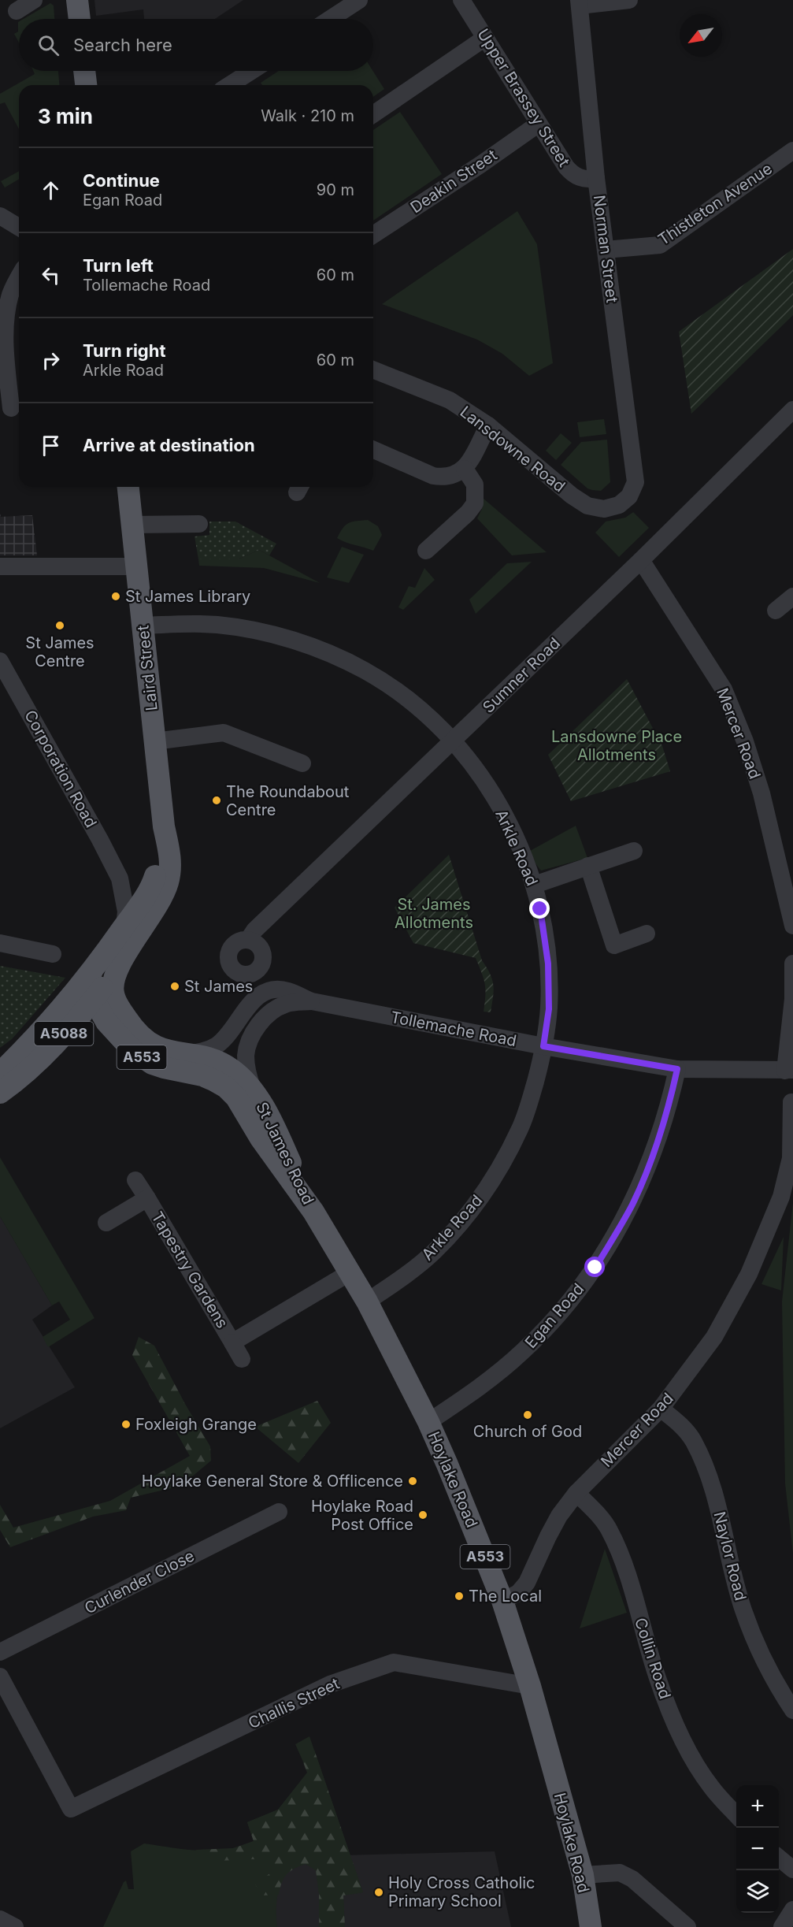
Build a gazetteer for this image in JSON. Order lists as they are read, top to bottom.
{
  "streets": {
    "main road": [
      "Laird Street",
      "A5088",
      "A553",
      "St James Road",
      "Hoylake Road"
    ],
    "street": [
      "Upper Brassey Street",
      "Deakin Street",
      "Thistleton Avenue",
      "Norman Street",
      "Lansdowne Road",
      "Sumner Road",
      "Mercer Road",
      "Corporation Road",
      "Arkle Road",
      "Tollemache Road",
      "Tapestry Gardens",
      "Egan Road",
      "Naylor Road",
      "Curlender Close",
      "Collin Road",
      "Challis Street"
    ]
  },
  "crossings": [
    ["Upper Brassey Street", "Deakin Street"],
    ["Upper Brassey Street", "Norman Street"],
    ["Thistleton Avenue", "Norman Street"],
    ["Norman Street", "Lansdowne Road"],
    ["Laird Street", "Arkle Road"],
    ["Laird Street", "A553"],
    ["Laird Street", "St James Road"],
    ["Sumner Road", "Mercer Road"],
    ["Sumner Road", "Arkle Road"],
    ["Mercer Road", "Hoylake Road"],
    ["Mercer Road", "Naylor Road"],
    ["Mercer Road", "Collin Road"],
    ["Corporation Road", "A553"],
    ["Arkle Road", "Tollemache Road"],
    ["Arkle Road", "Hoylake Road"],
    ["Tollemache Road", "St James Road"],
    ["Tollemache Road", "Egan Road"],
    ["A5088", "A553"],
    ["A5088", "St James Road"],
    ["A553", "St James Road"],
    ["St James Road", "Hoylake Road"],
    ["Tapestry Gardens", "Hoylake Road"],
    ["Egan Road", "Hoylake Road"],
    ["Hoylake Road", "Challis Street"]
  ],
  "parks": ["Lansdowne Place Allotments", "St. James Allotments"],
  "places": [
    "St James Library",
    "St James Centre",
    "The Roundabout Centre",
    "St James",
    "Church of God",
    "Foxleigh Grange",
    "Hoylake General Store & Offlicence",
    "Hoylake Road Post Office",
    "The Local",
    "Holy Cross Catholic Primary School"
  ],
  "north": "bottom left",
  "page": {
    "search": "Search here",
    "heading": ["3 min", "Walk · 210 m"],
    "list": [
      ["Continue", "Egan Road", "90 m"],
      ["Turn left", "Tollemache Road", "60 m"],
      ["Turn right", "Arkle Road", "60 m"],
      "Arrive at destination"
    ],
    "map_buttons": ["+", "−"]
  }
}
